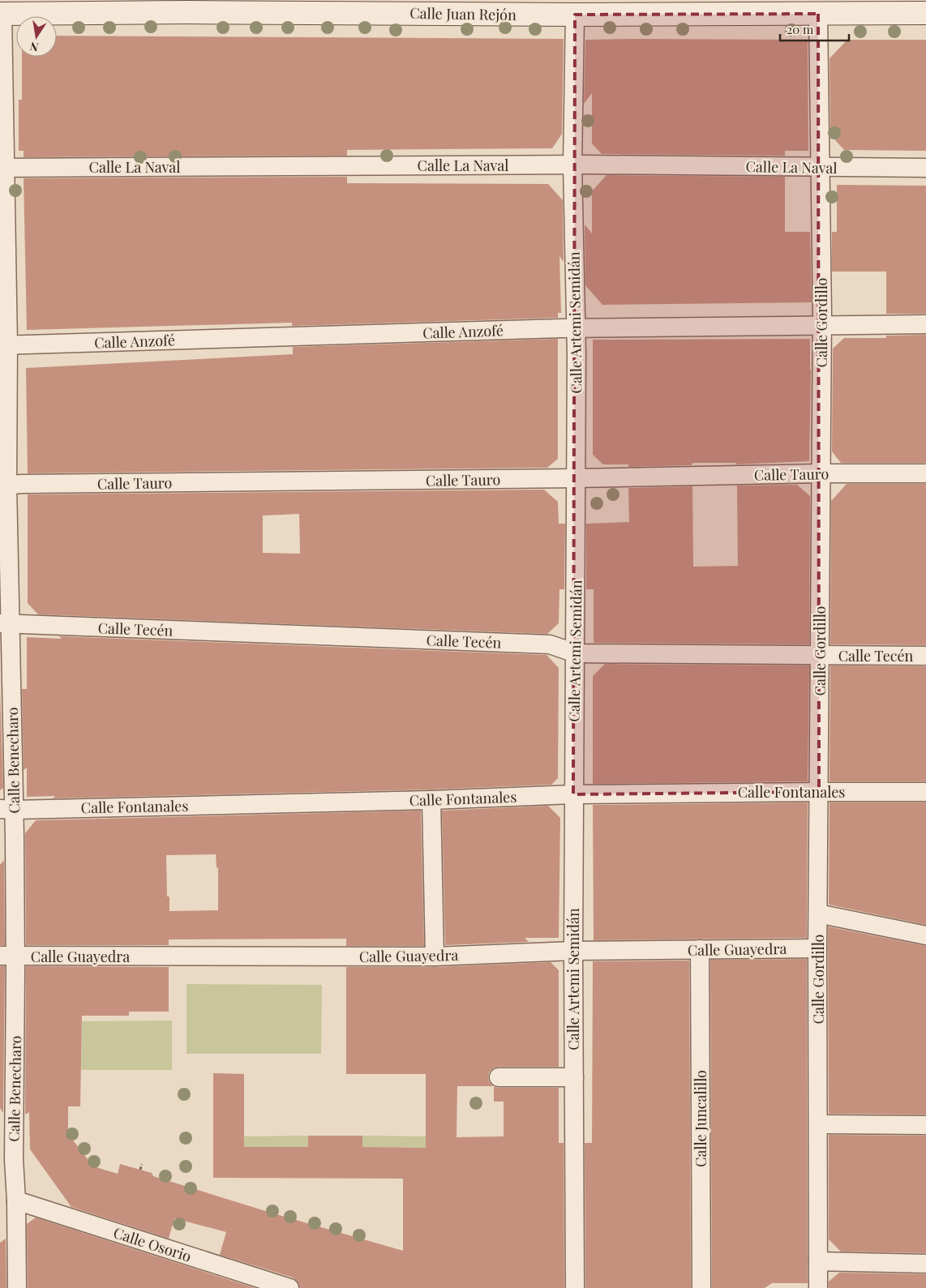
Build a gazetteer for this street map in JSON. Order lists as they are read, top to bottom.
{
  "streets": {
    "street": [
      "Calle Juan Rejón",
      "Calle La Naval",
      "Calle Artemi Semidán",
      "Calle Gordillo",
      "Calle Anzofé",
      "Calle Tauro",
      "Calle Tecén",
      "Calle Benecharo",
      "Calle Fontanales",
      "Calle Guayedra",
      "Calle Juncalillo",
      "Calle Osorio"
    ]
  },
  "crossings": [
    ["Calle Juan Rejón", "Calle Artemi Semidán"],
    ["Calle Juan Rejón", "Calle Gordillo"],
    ["Calle Juan Rejón", "Calle Benecharo"],
    ["Calle La Naval", "Calle Artemi Semidán"],
    ["Calle La Naval", "Calle Gordillo"],
    ["Calle La Naval", "Calle Benecharo"],
    ["Calle Artemi Semidán", "Calle Anzofé"],
    ["Calle Artemi Semidán", "Calle Tauro"],
    ["Calle Artemi Semidán", "Calle Tecén"],
    ["Calle Artemi Semidán", "Calle Fontanales"],
    ["Calle Artemi Semidán", "Calle Guayedra"],
    ["Calle Gordillo", "Calle Anzofé"],
    ["Calle Gordillo", "Calle Tauro"],
    ["Calle Gordillo", "Calle Tecén"],
    ["Calle Gordillo", "Calle Fontanales"],
    ["Calle Gordillo", "Calle Guayedra"],
    ["Calle Anzofé", "Calle Benecharo"],
    ["Calle Tauro", "Calle Benecharo"],
    ["Calle Tecén", "Calle Benecharo"],
    ["Calle Benecharo", "Calle Fontanales"],
    ["Calle Benecharo", "Calle Guayedra"],
    ["Calle Benecharo", "Calle Osorio"],
    ["Calle Guayedra", "Calle Juncalillo"]
  ],
  "scale_bar": "20 m",
  "north": "bottom"
}
